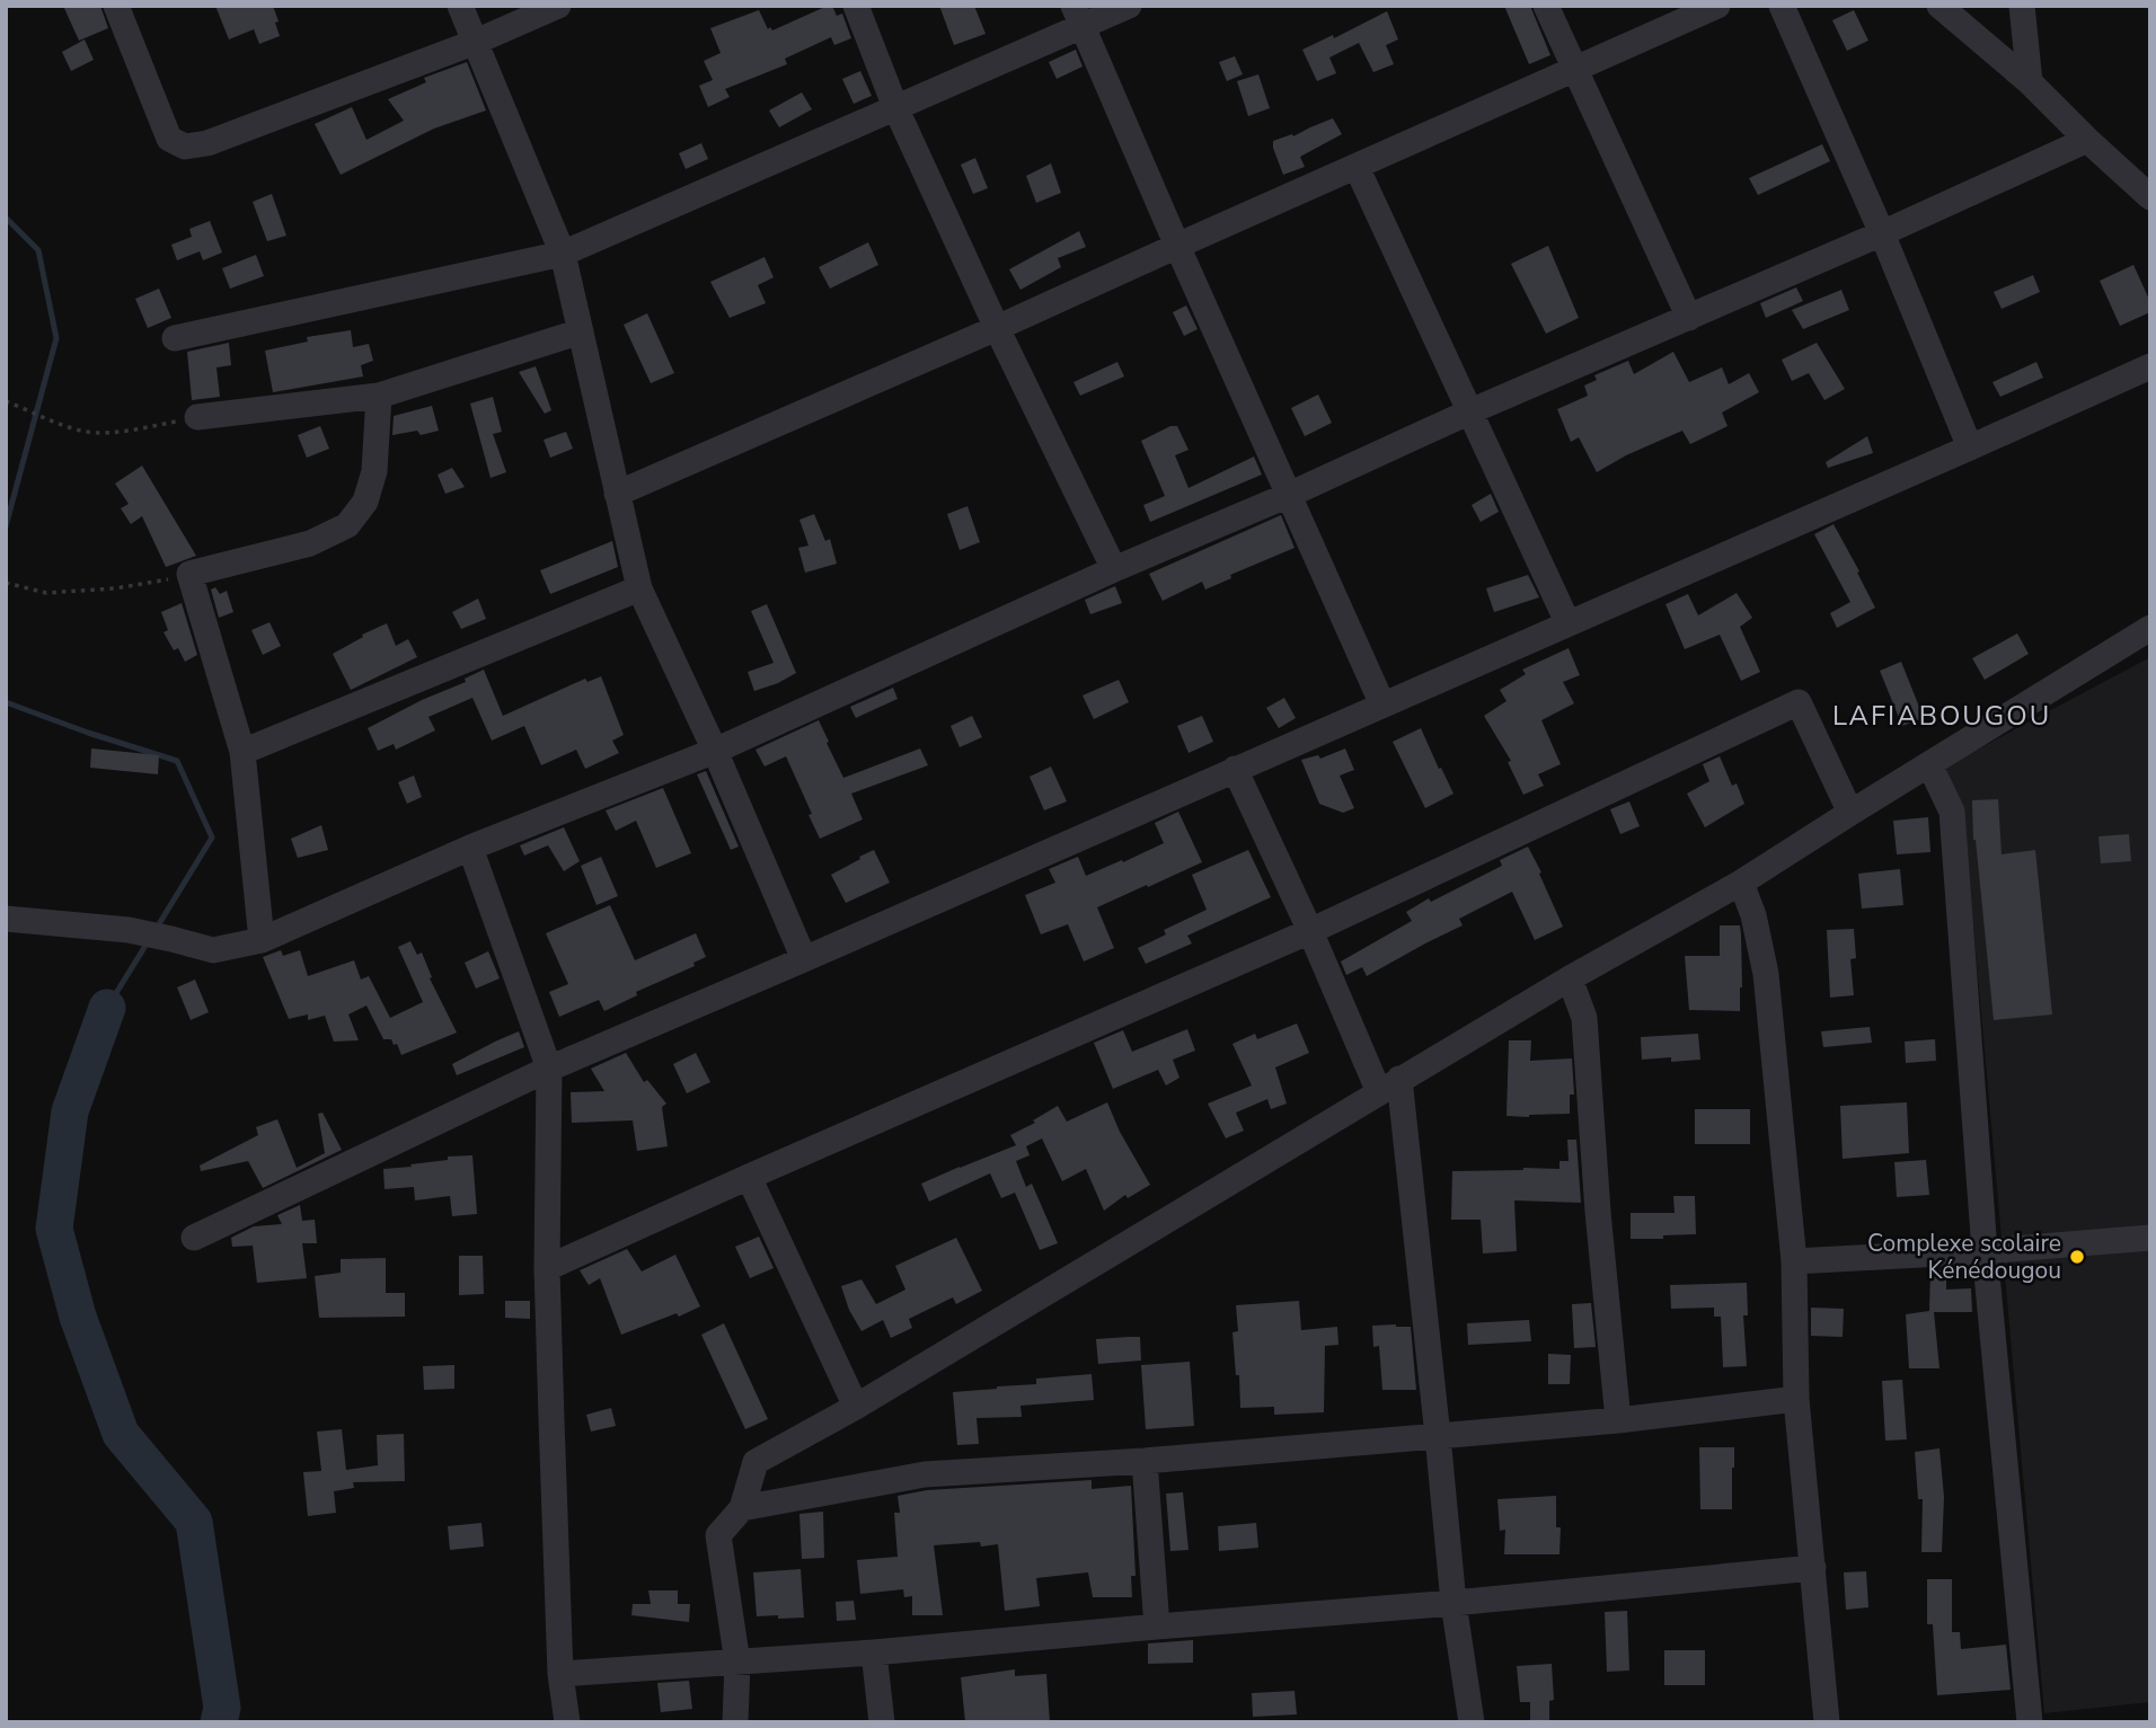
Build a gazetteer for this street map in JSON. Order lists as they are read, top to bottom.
{
  "districts": ["LAFIABOUGOU"],
  "places": ["Complexe scolaire Kénédougou"]
}
